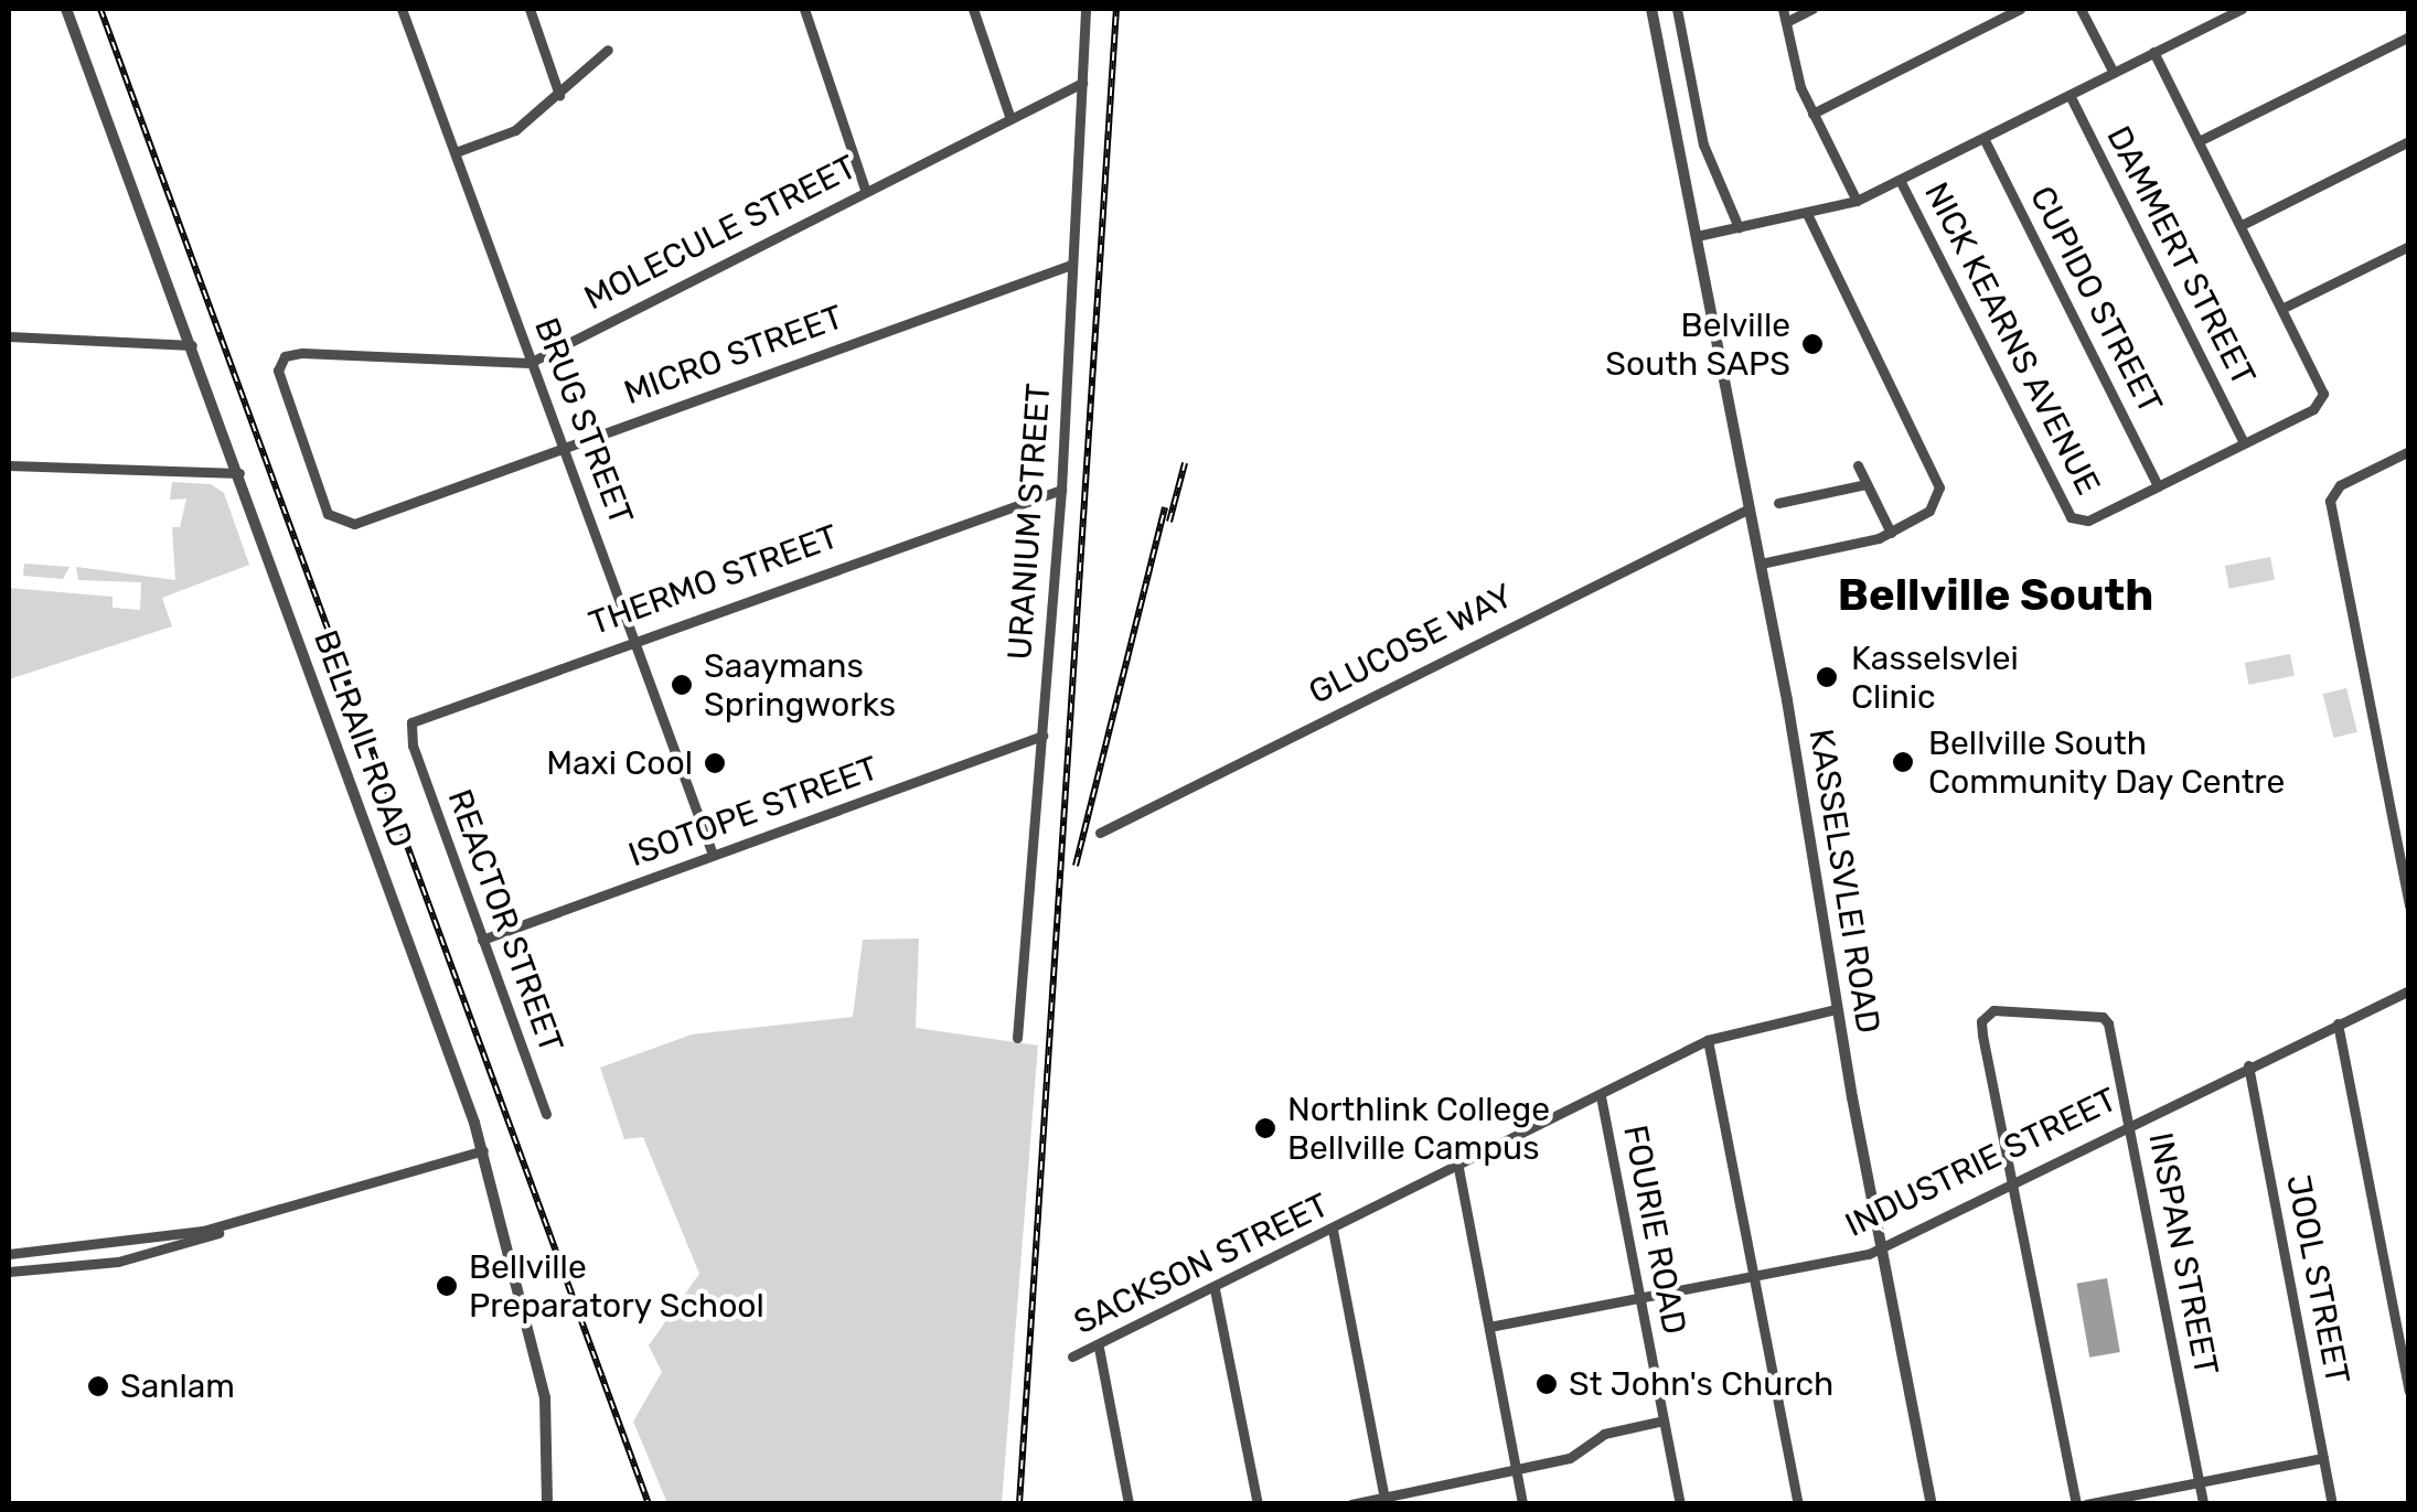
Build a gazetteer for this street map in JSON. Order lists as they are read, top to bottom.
{
  "streets": {
    "street": [
      "MOLECULE STREET",
      "DAMMERT STREET",
      "CUPIDO STREET",
      "NICK KEARNS AVENUE",
      "MICRO STREET",
      "BRUG STREET",
      "URANIUM STREET",
      "THERMO STREET",
      "GLUCOSE WAY",
      "BELRAIL ROAD",
      "ISOTOPE STREET",
      "KASSELSVLEI ROAD",
      "REACTOR STREET",
      "INDUSTRIE STREET",
      "FOURIE ROAD",
      "INSPAN STREET",
      "SACKSON STREET",
      "JOOL STREET"
    ]
  },
  "crossings": [
    ["MOLECULE STREET", "MICRO STREET"],
    ["MOLECULE STREET", "BRUG STREET"],
    ["MOLECULE STREET", "URANIUM STREET"],
    ["DAMMERT STREET", "NICK KEARNS AVENUE"],
    ["CUPIDO STREET", "NICK KEARNS AVENUE"],
    ["MICRO STREET", "BRUG STREET"],
    ["MICRO STREET", "URANIUM STREET"],
    ["BRUG STREET", "THERMO STREET"],
    ["BRUG STREET", "ISOTOPE STREET"],
    ["URANIUM STREET", "THERMO STREET"],
    ["URANIUM STREET", "ISOTOPE STREET"],
    ["THERMO STREET", "REACTOR STREET"],
    ["GLUCOSE WAY", "KASSELSVLEI ROAD"],
    ["ISOTOPE STREET", "REACTOR STREET"],
    ["KASSELSVLEI ROAD", "INDUSTRIE STREET"],
    ["KASSELSVLEI ROAD", "SACKSON STREET"],
    ["INDUSTRIE STREET", "FOURIE ROAD"],
    ["INDUSTRIE STREET", "INSPAN STREET"],
    ["INDUSTRIE STREET", "JOOL STREET"],
    ["FOURIE ROAD", "SACKSON STREET"]
  ],
  "districts": ["Bellville South"],
  "places": [
    "Belville South SAPS",
    "Kasselsvlei Clinic",
    "Saaymans Springworks",
    "Bellville South Community Day Centre",
    "Maxi Cool",
    "Northlink College Bellville Campus",
    "Bellville Preparatory School",
    "St John's Church",
    "Sanlam"
  ]
}
